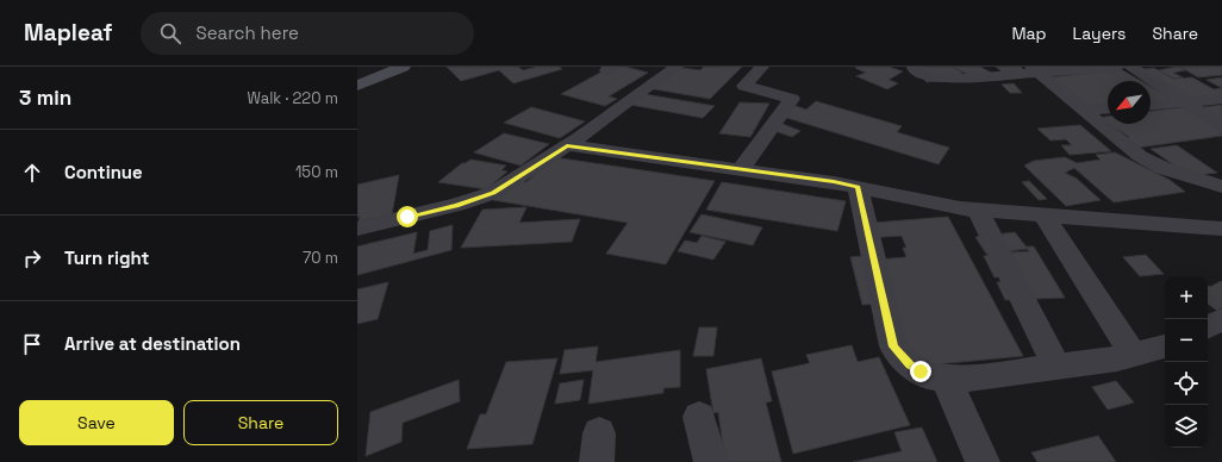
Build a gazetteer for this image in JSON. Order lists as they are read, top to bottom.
{
  "north": "bottom left",
  "page": {
    "header": "Mapleaf",
    "search": "Search here",
    "nav": ["Map", "Layers", "Share"],
    "heading": ["3 min", "Walk · 220 m"],
    "list": [
      ["Continue", "150 m"],
      ["Turn right", "70 m"],
      "Arrive at destination"
    ],
    "map_buttons": ["+", "−"],
    "buttons": ["Save", "Share"]
  }
}
